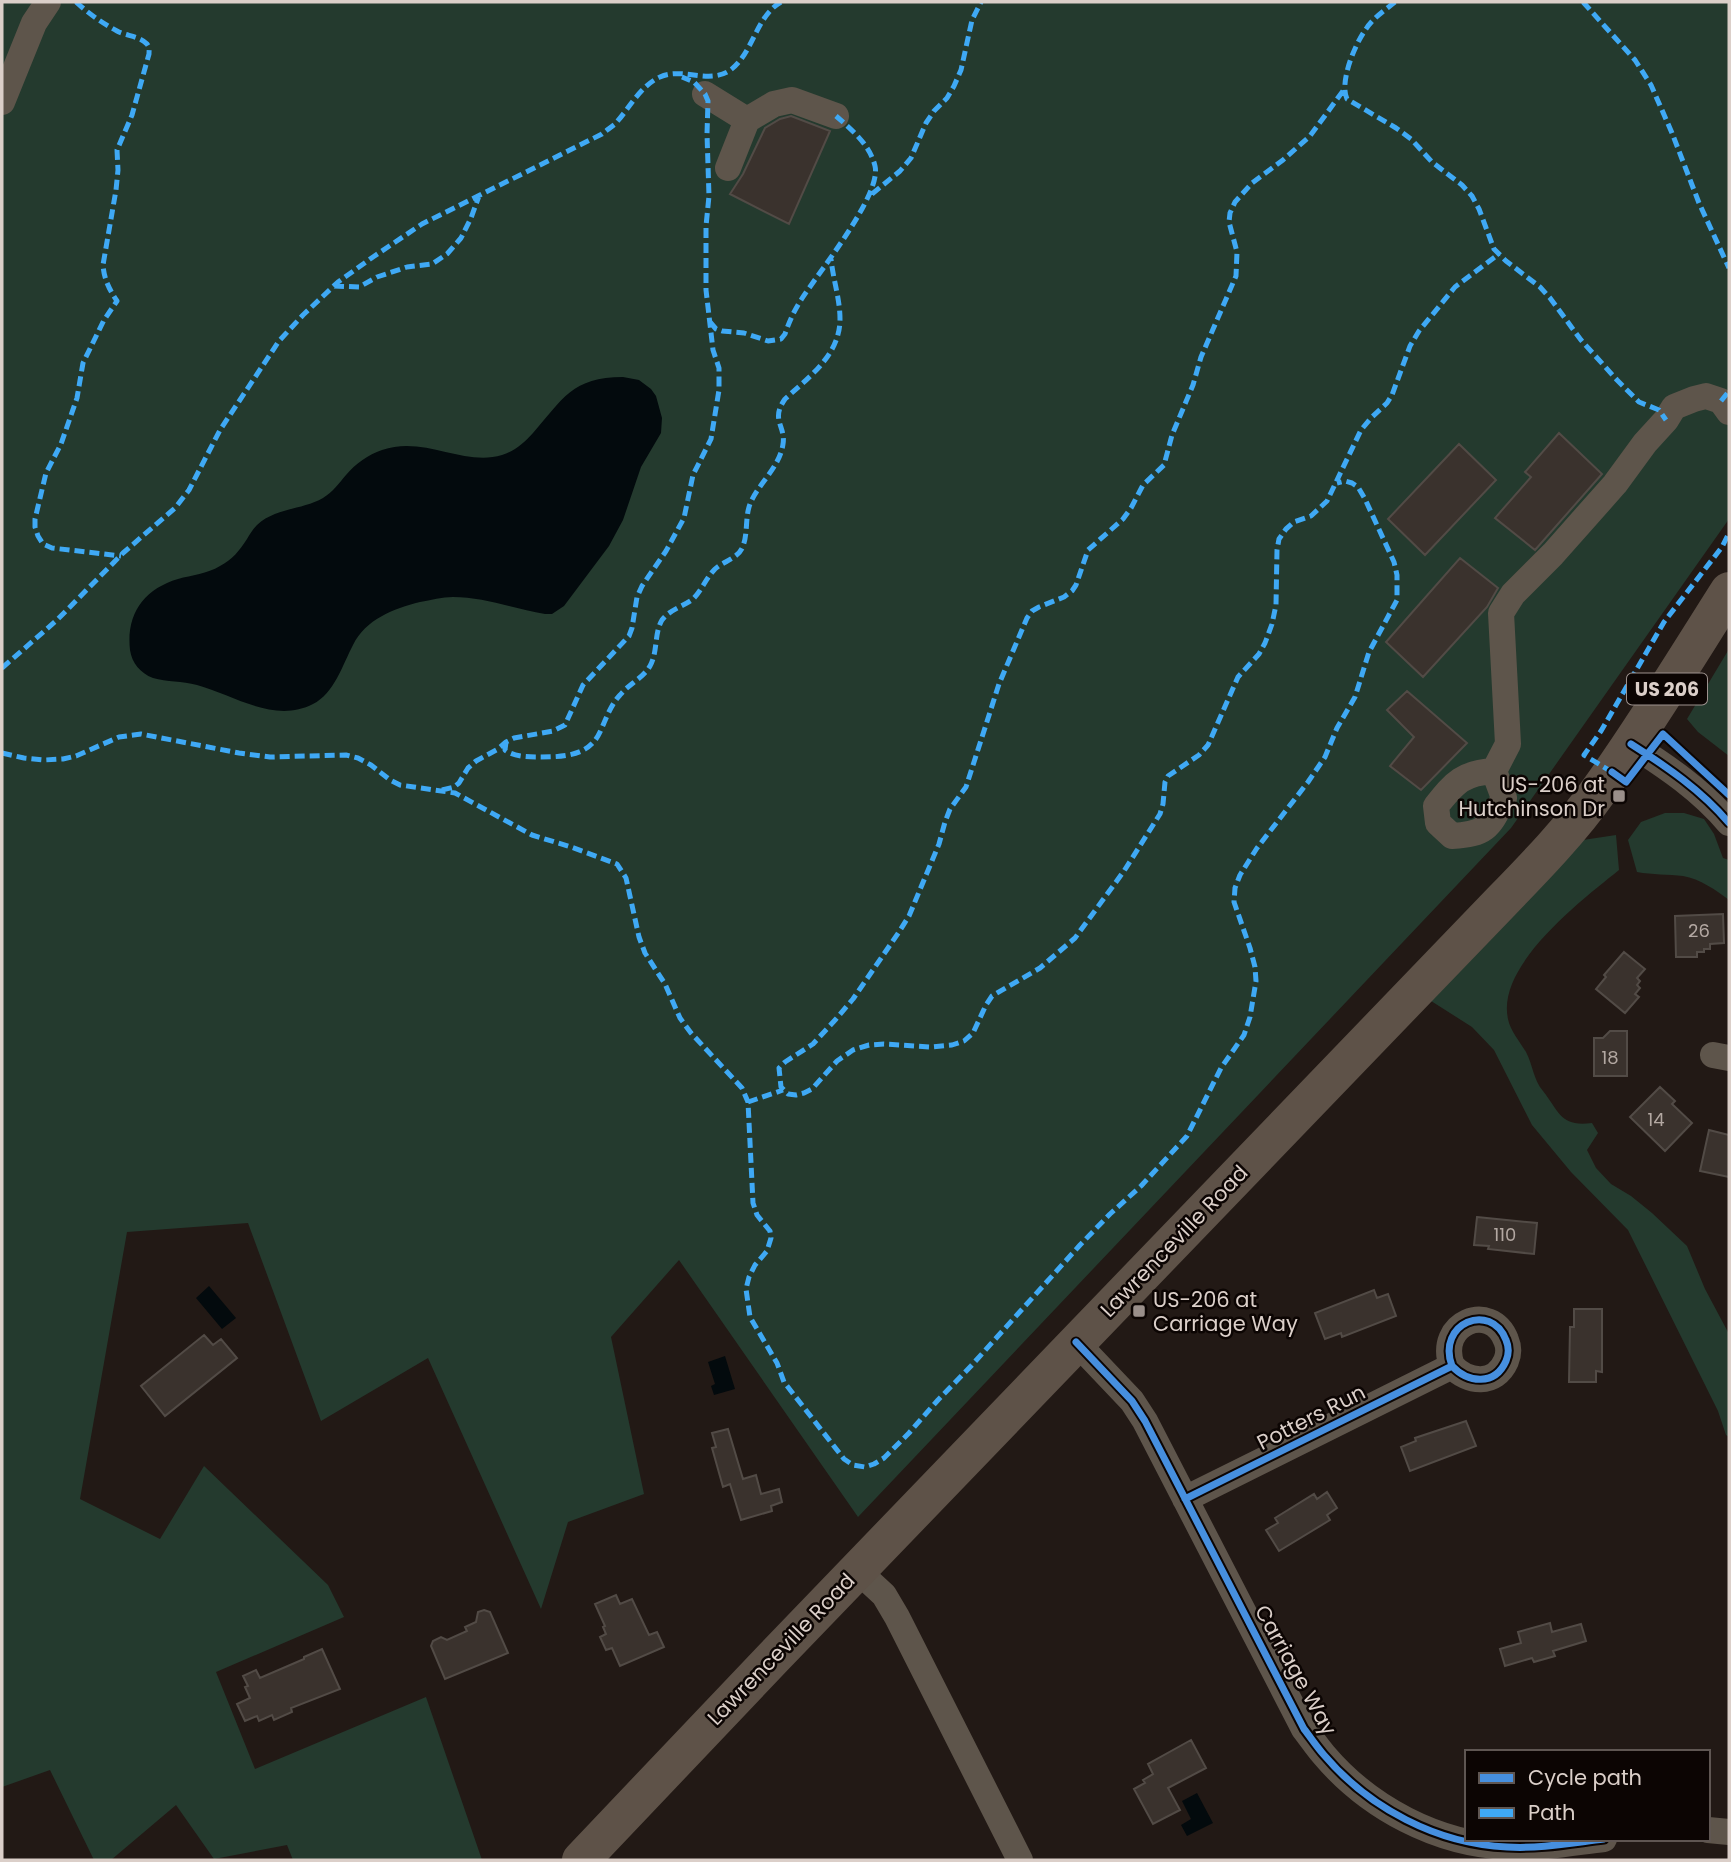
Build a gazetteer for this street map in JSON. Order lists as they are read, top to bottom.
{
  "streets": {
    "highway": ["US 206", "Lawrenceville Road"],
    "street": ["Potters Run", "Carriage Way"]
  },
  "crossings": [
    ["Lawrenceville Road", "Carriage Way"],
    ["Potters Run", "Carriage Way"]
  ],
  "places": {
    "transit": ["US-206 at Hutchinson Dr", "US-206 at Carriage Way"]
  },
  "house_numbers": [
    "26",
    "18",
    "14",
    "110"
  ],
  "legend": ["Cycle path", "Path"]
}
